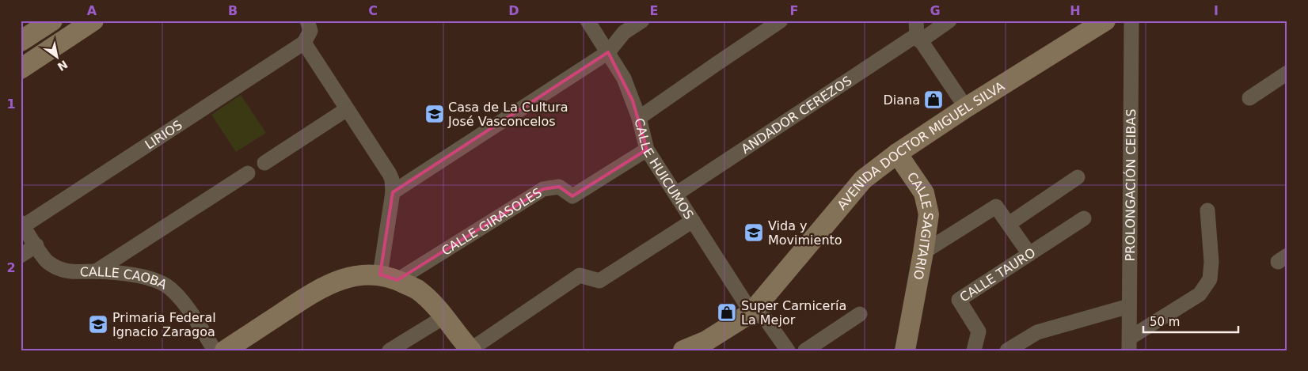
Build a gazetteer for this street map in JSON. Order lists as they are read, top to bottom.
{
  "streets": {
    "street": [
      "ANDADOR CEREZOS",
      "LIRIOS",
      "AVENIDA DOCTOR MIGUEL SILVA",
      "CALLE HUICUMOS",
      "PROLONGACIÓN CEIBAS",
      "CALLE GIRASOLES",
      "CALLE SAGITARIO",
      "CALLE TAURO",
      "CALLE CAOBA"
    ]
  },
  "crossings": [
    ["ANDADOR CEREZOS", "CALLE HUICUMOS"],
    ["LIRIOS", "CALLE CAOBA"],
    ["AVENIDA DOCTOR MIGUEL SILVA", "CALLE HUICUMOS"],
    ["AVENIDA DOCTOR MIGUEL SILVA", "CALLE SAGITARIO"],
    ["CALLE HUICUMOS", "CALLE GIRASOLES"]
  ],
  "places": {
    "shop": ["Diana", "Super Carnicería La Mejor"],
    "school or university": ["Casa de La Cultura José Vasconcelos", "Vida y Movimiento", "Primaria Federal Ignacio Zaragoa"]
  },
  "scale_bar": "50 m",
  "north": "bottom right",
  "grid": {
    "columns": [
      "A",
      "B",
      "C",
      "D",
      "E",
      "F",
      "G",
      "H",
      "I"
    ],
    "rows": ["1", "2"]
  }
}
